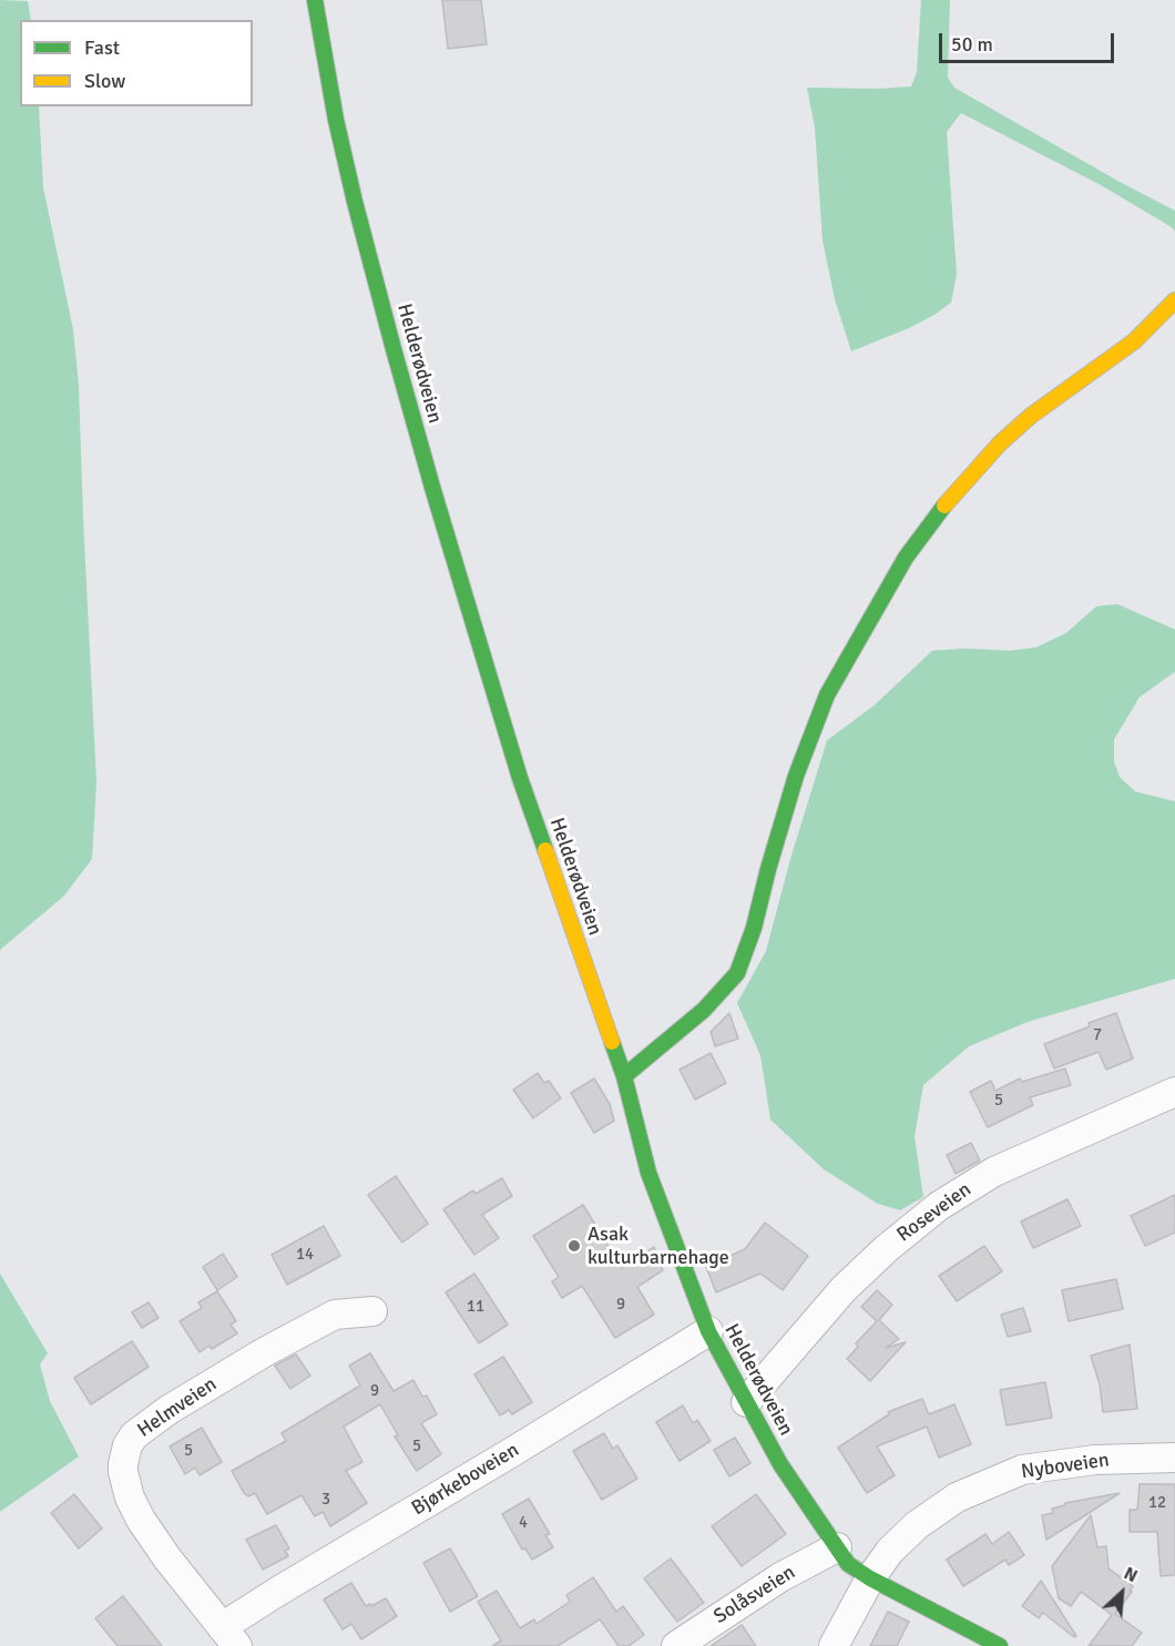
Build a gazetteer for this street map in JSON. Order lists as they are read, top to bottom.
{
  "streets": {
    "street": [
      "Helderødveien",
      "Roseveien",
      "Helmveien",
      "Nyboveien",
      "Bjørkeboveien",
      "Solåsveien"
    ]
  },
  "crossings": [
    ["Helderødveien", "Roseveien"],
    ["Helderødveien", "Nyboveien"],
    ["Helderødveien", "Bjørkeboveien"],
    ["Helderødveien", "Solåsveien"],
    ["Helmveien", "Bjørkeboveien"]
  ],
  "places": ["Asak kulturbarnehage"],
  "house_numbers": [
    "7",
    "5",
    "14",
    "9",
    "11",
    "9",
    "5",
    "5",
    "3",
    "12",
    "4"
  ],
  "legend": ["Fast", "Slow"],
  "scale_bar": "50 m",
  "north": "top right"
}
